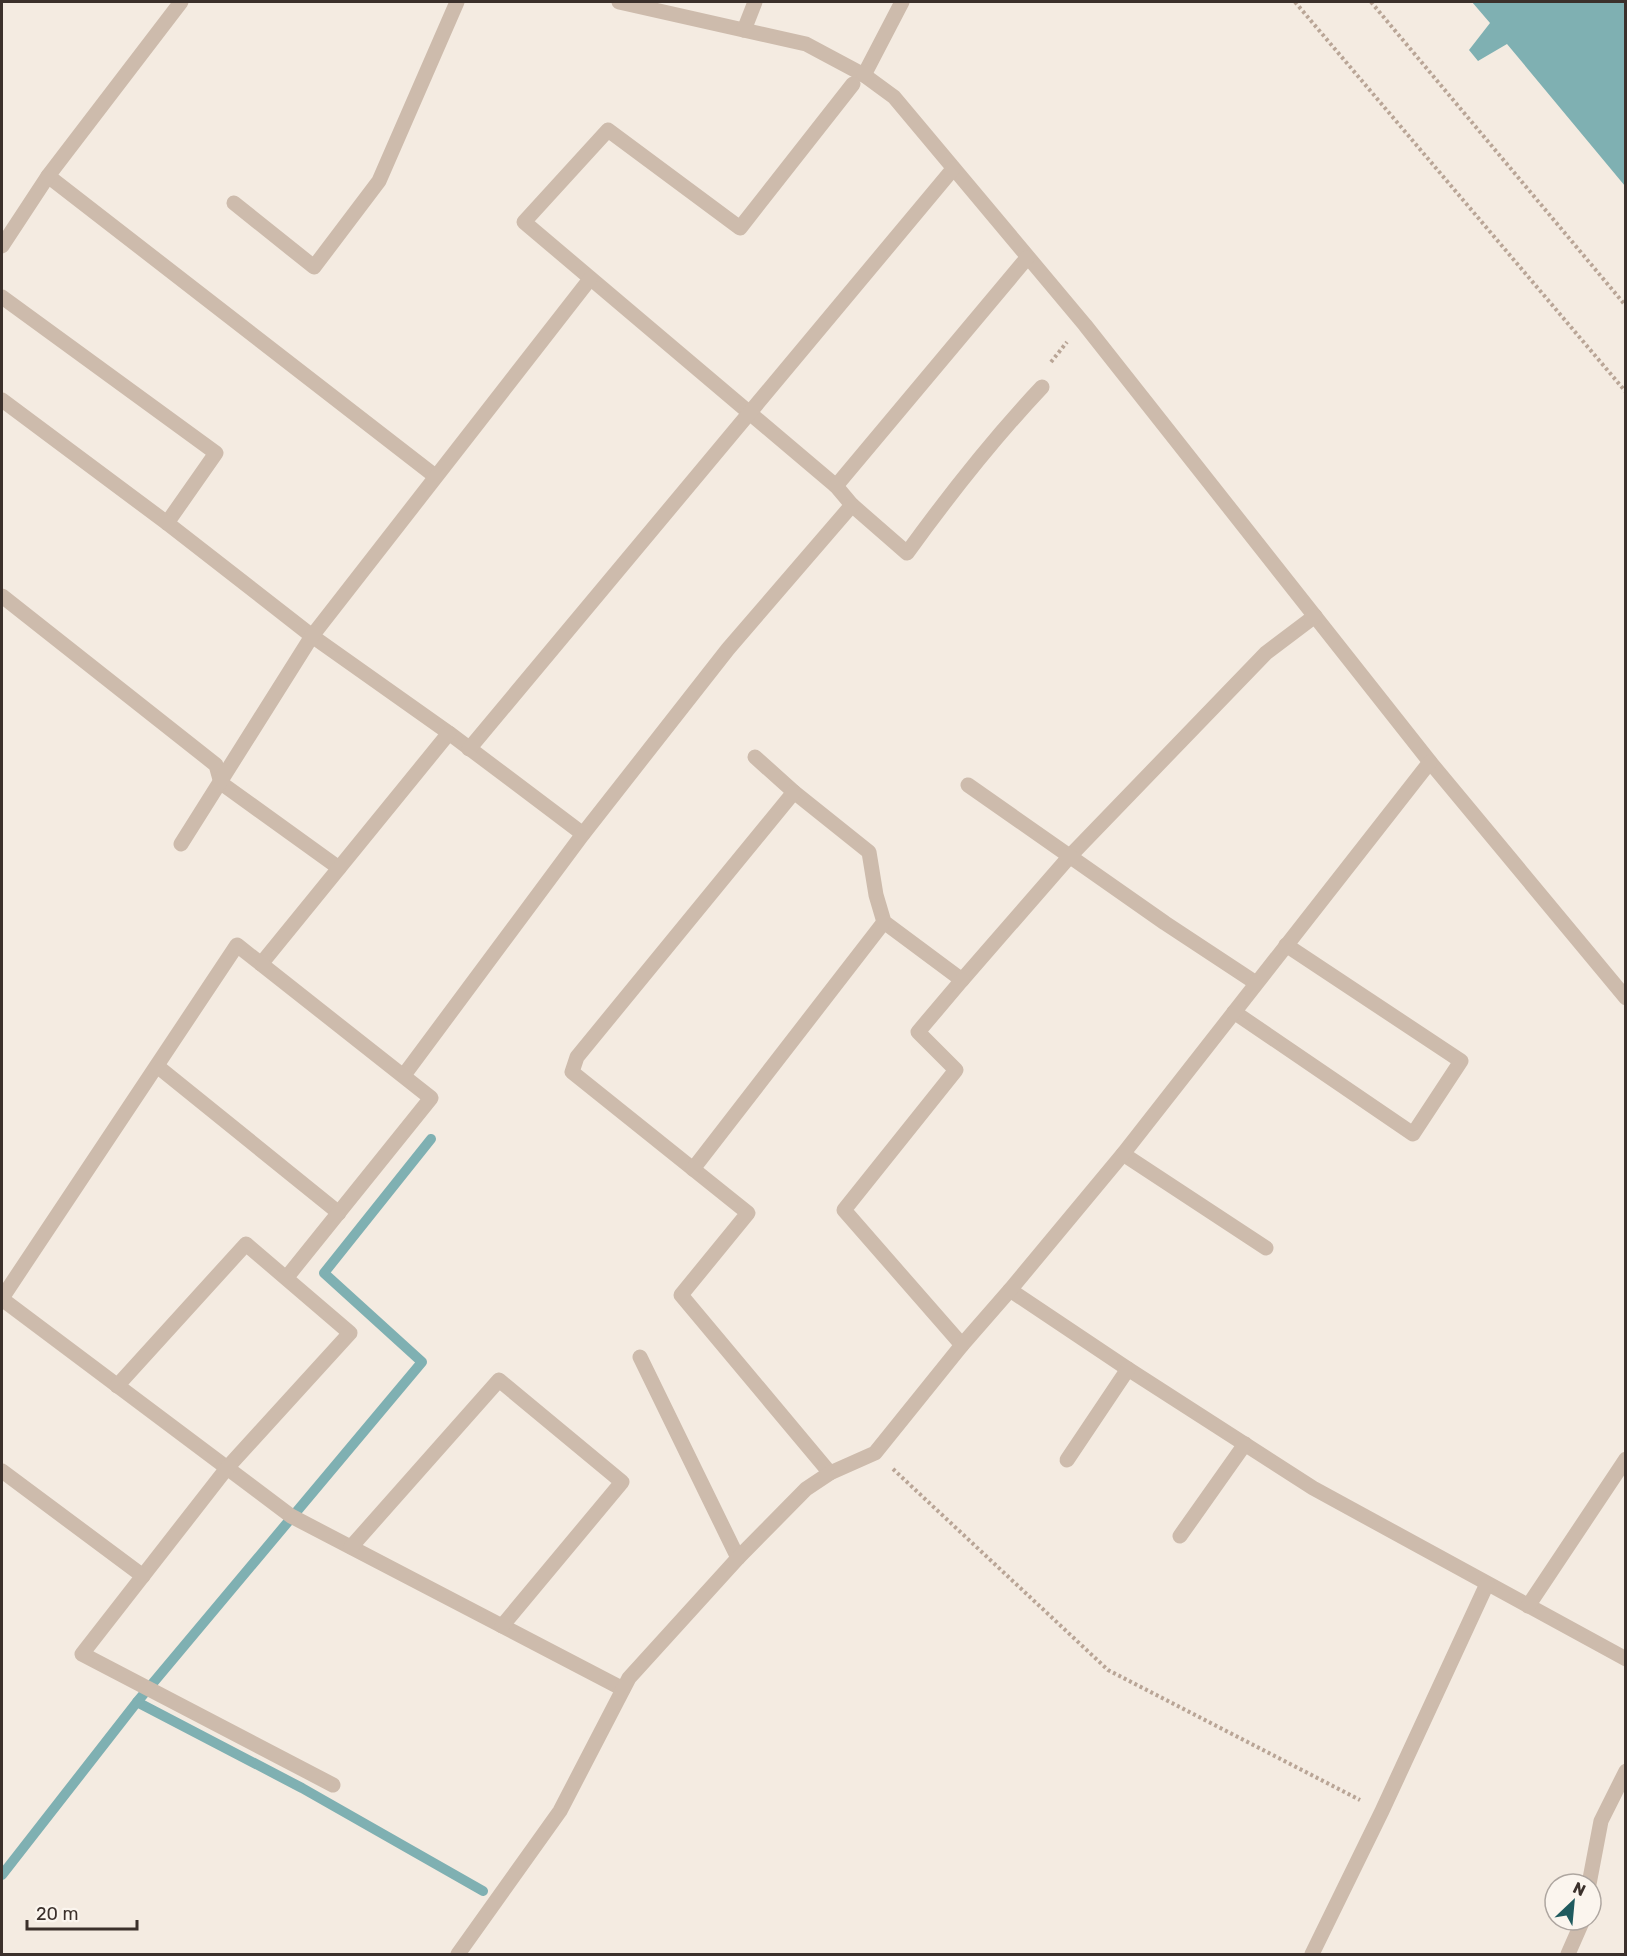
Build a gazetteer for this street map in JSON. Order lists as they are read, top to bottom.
{
  "scale_bar": "20 m",
  "north": "top right"
}
